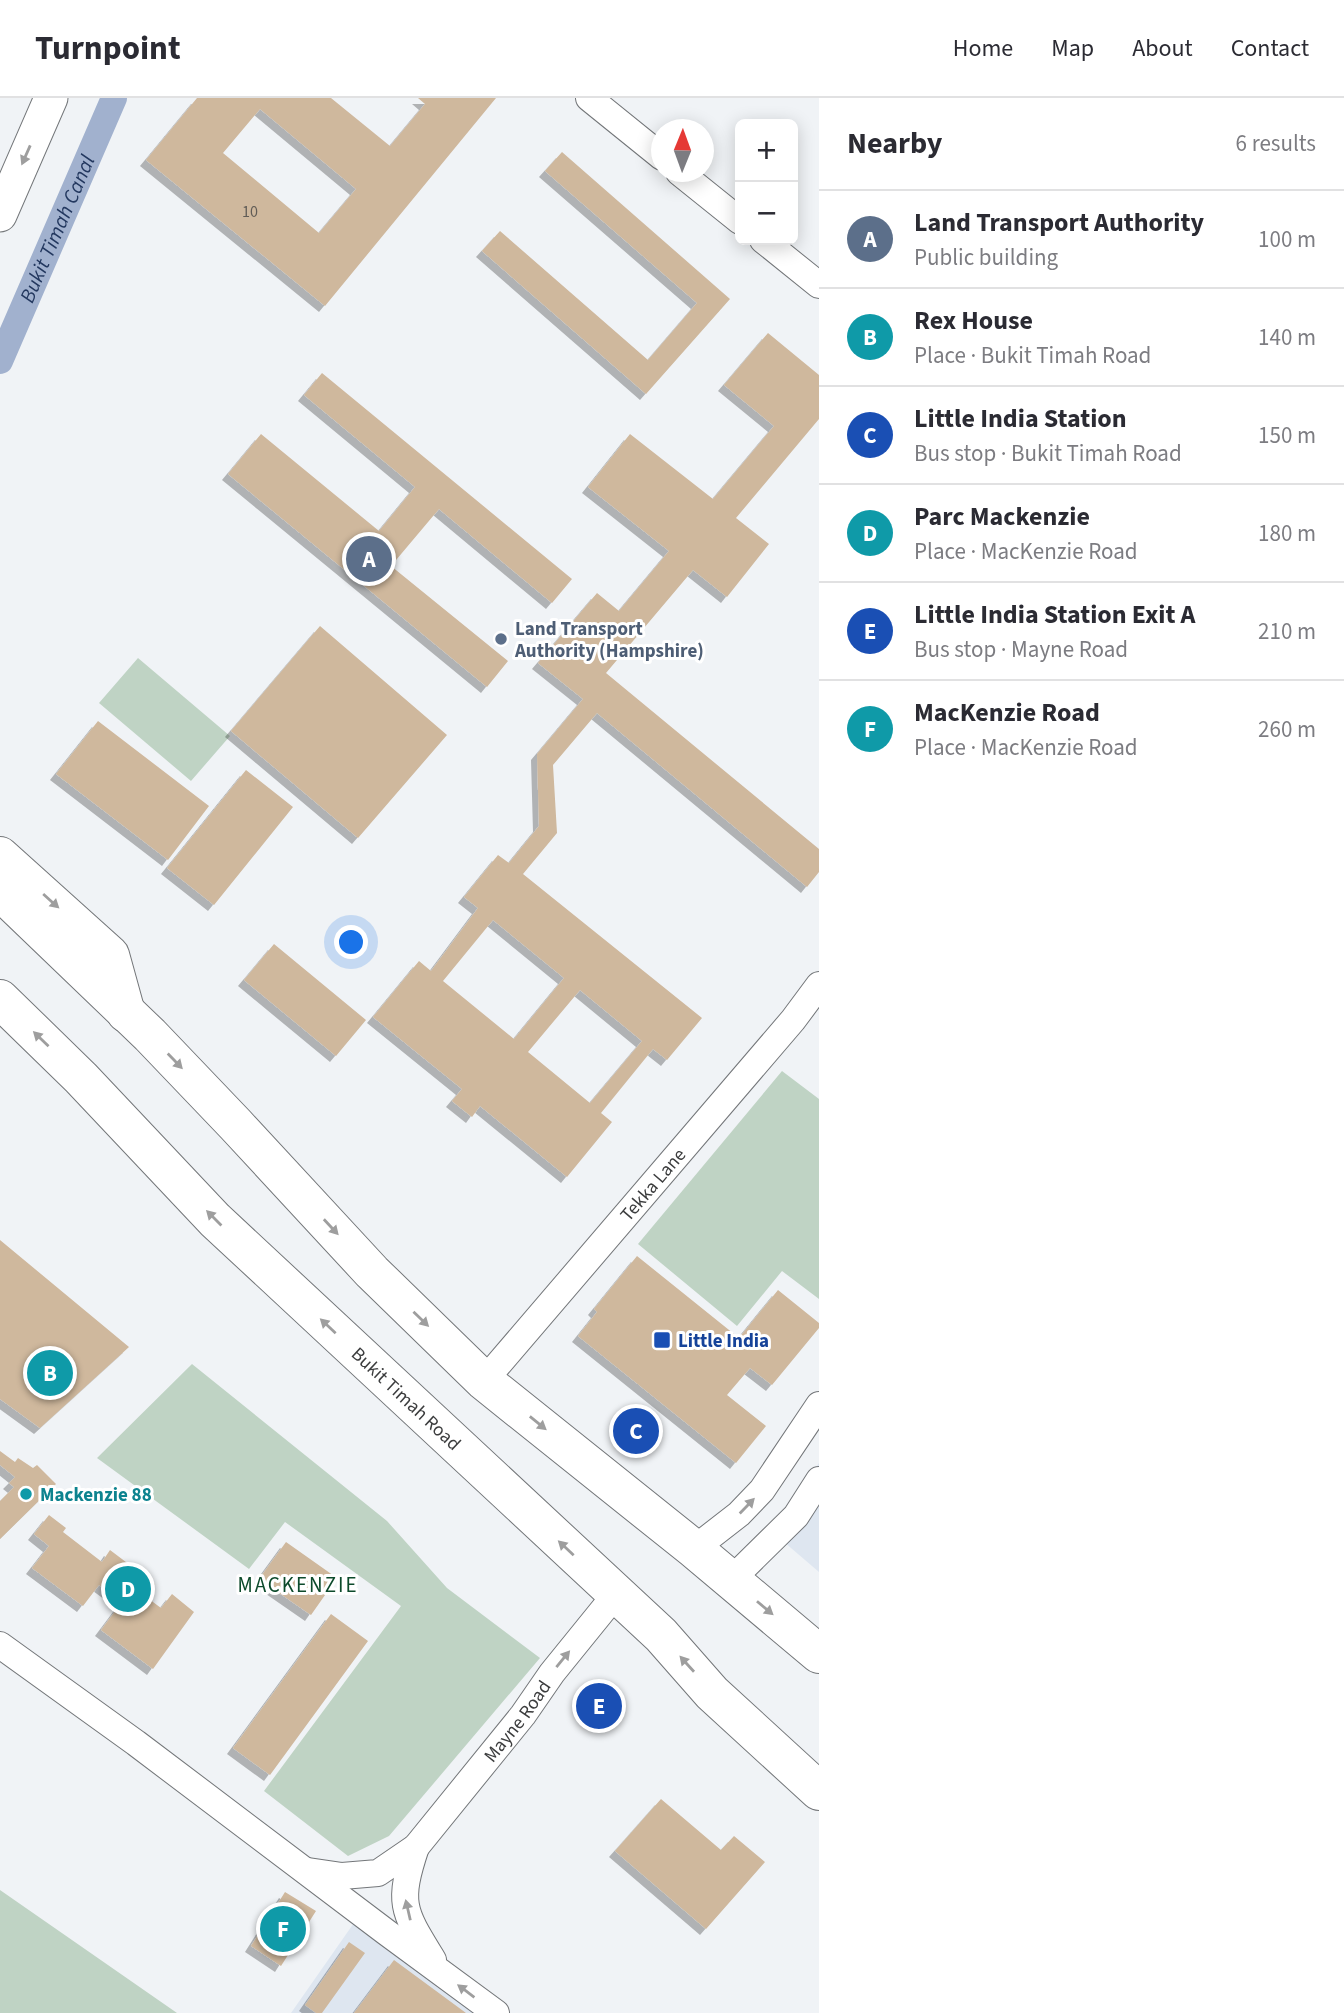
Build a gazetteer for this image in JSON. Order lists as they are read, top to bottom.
{
  "streets": {
    "highway": ["Bukit Timah Road"],
    "street": ["Tekka Lane", "Mayne Road"]
  },
  "crossings": [
    ["Bukit Timah Road", "Mayne Road"]
  ],
  "one_way": ["Mayne Road"],
  "districts": ["MACKENZIE"],
  "water": ["Bukit Timah Canal"],
  "places": {
    "other": ["Land Transport Authority (Hampshire)", "Mackenzie 88"],
    "transit": ["Little India"]
  },
  "house_numbers": ["10"],
  "north": "top",
  "page": {
    "header": "Turnpoint",
    "nav": [
      "Home",
      "Map",
      "About",
      "Contact"
    ],
    "heading": ["Nearby", "6 results"],
    "map_buttons": ["+", "−"],
    "list": [
      {
        "mark": "A",
        "name": "Land Transport Authority",
        "note": "Public building",
        "value": "100 m"
      },
      {
        "mark": "B",
        "name": "Rex House",
        "note": "Place · Bukit Timah Road",
        "value": "140 m"
      },
      {
        "mark": "C",
        "name": "Little India Station",
        "note": "Bus stop · Bukit Timah Road",
        "value": "150 m"
      },
      {
        "mark": "D",
        "name": "Parc Mackenzie",
        "note": "Place · MacKenzie Road",
        "value": "180 m"
      },
      {
        "mark": "E",
        "name": "Little India Station Exit A",
        "note": "Bus stop · Mayne Road",
        "value": "210 m"
      },
      {
        "mark": "F",
        "name": "MacKenzie Road",
        "note": "Place · MacKenzie Road",
        "value": "260 m"
      }
    ],
    "pins": [
      "A",
      "B",
      "C",
      "D",
      "E",
      "F"
    ]
  }
}
